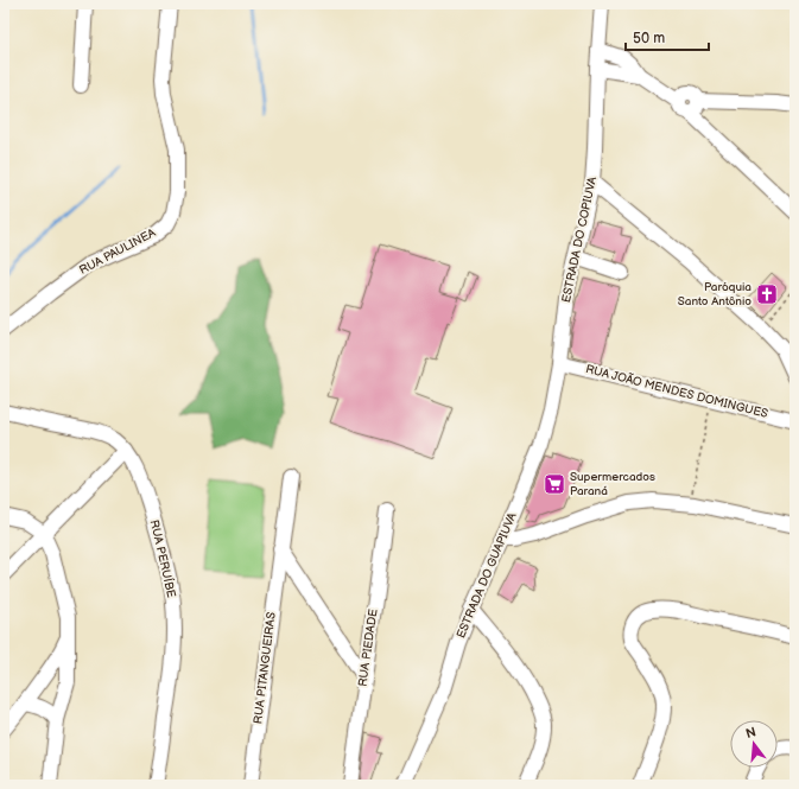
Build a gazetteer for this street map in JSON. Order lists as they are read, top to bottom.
{
  "streets": {
    "street": [
      "ESTRADA DO COPIUVA",
      "RUA PAULINEA",
      "RUA JOÃO MENDES DOMINGUES",
      "RUA PERUÍBE",
      "ESTRADA DO GUAPIUVA",
      "RUA PIEDADE",
      "RUA PITANGUEIRAS"
    ]
  },
  "crossings": [
    ["ESTRADA DO COPIUVA", "RUA JOÃO MENDES DOMINGUES"],
    ["ESTRADA DO COPIUVA", "ESTRADA DO GUAPIUVA"],
    ["RUA JOÃO MENDES DOMINGUES", "ESTRADA DO GUAPIUVA"]
  ],
  "places": {
    "church": ["Paróquia Santo Antônio"],
    "supermarket": ["Supermercados Paraná"]
  },
  "scale_bar": "50 m",
  "north": "top"
}
